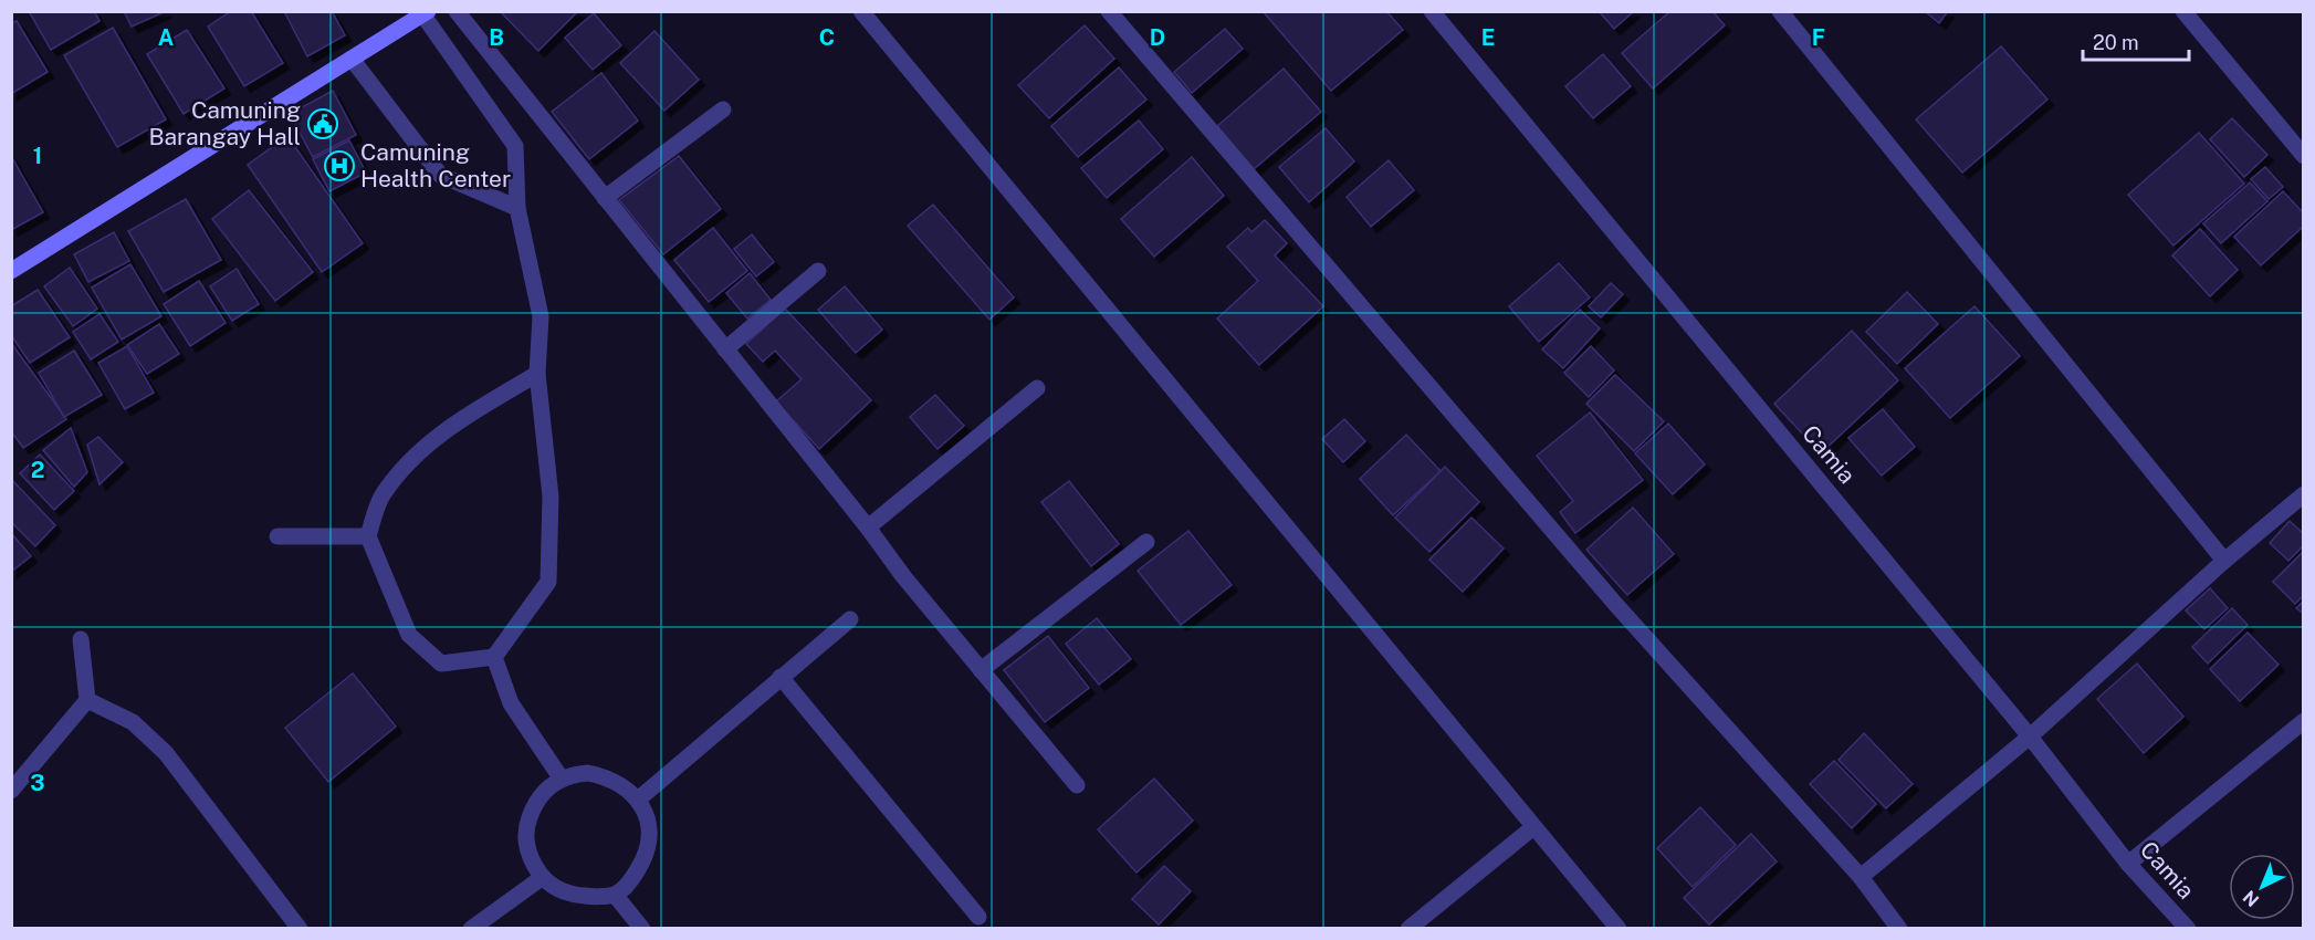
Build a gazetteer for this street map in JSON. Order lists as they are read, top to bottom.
{
  "streets": {
    "street": ["Camia"]
  },
  "places": {
    "public building": ["Camuning Barangay Hall"],
    "hospital": ["Camuning Health Center"]
  },
  "scale_bar": "20 m",
  "north": "bottom left",
  "grid": {
    "columns": [
      "A",
      "B",
      "C",
      "D",
      "E",
      "F"
    ],
    "rows": ["1", "2", "3"]
  }
}
